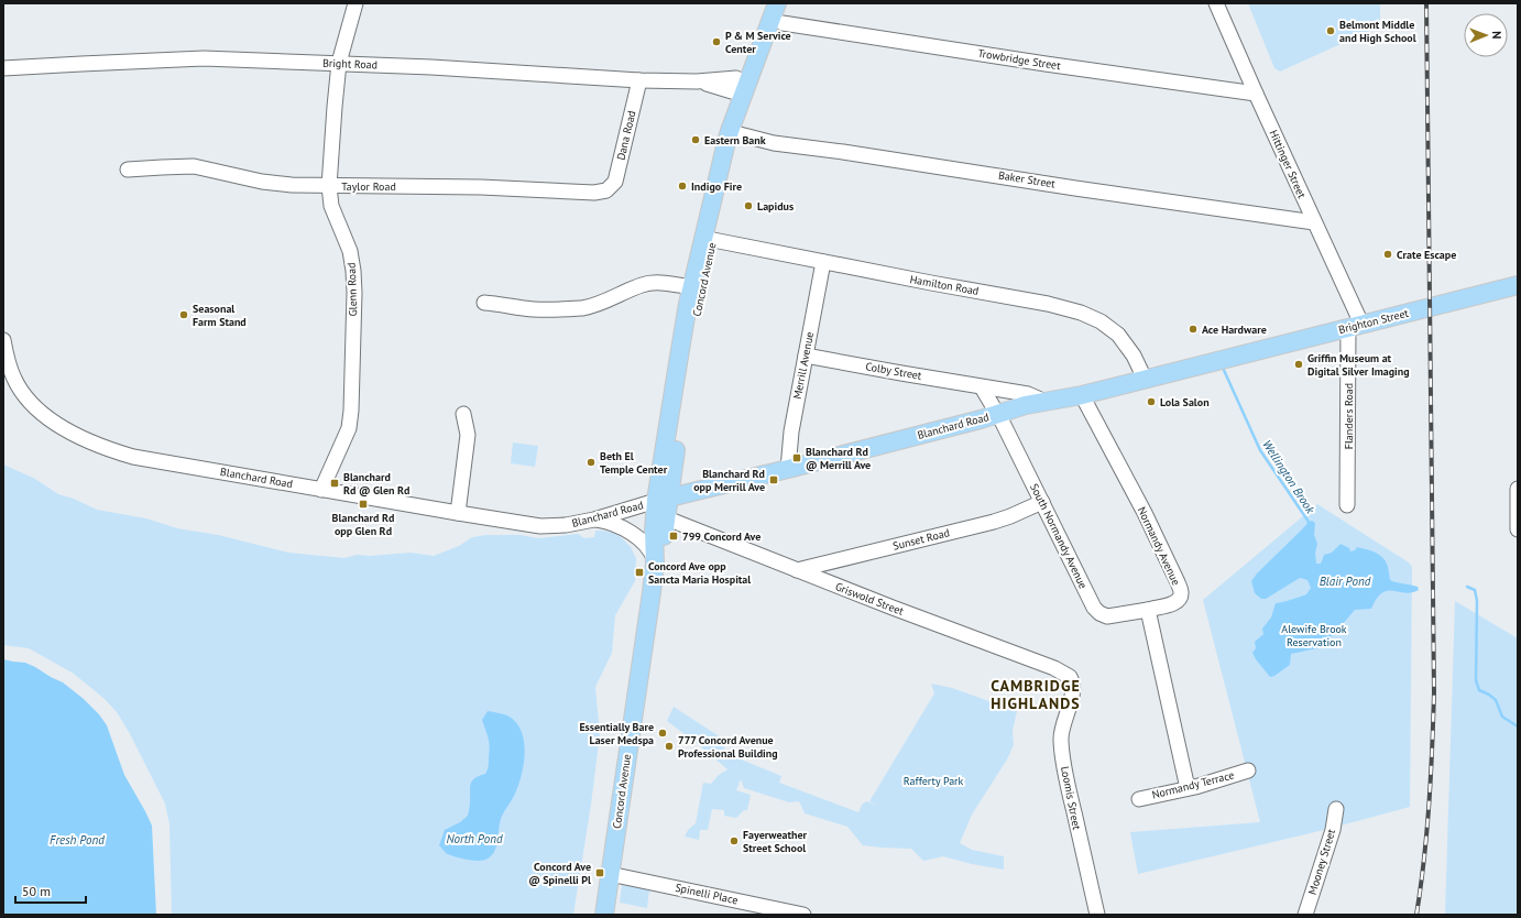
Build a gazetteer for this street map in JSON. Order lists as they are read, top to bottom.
{
  "streets": {
    "main road": ["Concord Avenue", "Brighton Street", "Blanchard Road"],
    "street": [
      "Trowbridge Street",
      "Bright Road",
      "Dana Road",
      "Hittinger Street",
      "Baker Street",
      "Taylor Road",
      "Hamilton Road",
      "Glenn Road",
      "Merrill Avenue",
      "Colby Street",
      "Flanders Road",
      "South Normandy Avenue",
      "Sunset Road",
      "Normandy Avenue",
      "Griswold Street",
      "Normandy Terrace",
      "Loomis Street",
      "Mooney Street",
      "Spinelli Place"
    ]
  },
  "crossings": [
    ["Trowbridge Street", "Hittinger Street"],
    ["Trowbridge Street", "Concord Avenue"],
    ["Bright Road", "Dana Road"],
    ["Bright Road", "Concord Avenue"],
    ["Bright Road", "Glenn Road"],
    ["Dana Road", "Taylor Road"],
    ["Hittinger Street", "Baker Street"],
    ["Hittinger Street", "Brighton Street"],
    ["Hittinger Street", "Flanders Road"],
    ["Baker Street", "Concord Avenue"],
    ["Taylor Road", "Glenn Road"],
    ["Concord Avenue", "Hamilton Road"],
    ["Concord Avenue", "Blanchard Road"],
    ["Concord Avenue", "Griswold Street"],
    ["Concord Avenue", "Spinelli Place"],
    ["Hamilton Road", "Merrill Avenue"],
    ["Hamilton Road", "Blanchard Road"],
    ["Glenn Road", "Blanchard Road"],
    ["Brighton Street", "Flanders Road"],
    ["Brighton Street", "Blanchard Road"],
    ["Merrill Avenue", "Colby Street"],
    ["Merrill Avenue", "Blanchard Road"],
    ["Colby Street", "Blanchard Road"],
    ["Blanchard Road", "South Normandy Avenue"],
    ["Blanchard Road", "Normandy Avenue"],
    ["South Normandy Avenue", "Sunset Road"],
    ["South Normandy Avenue", "Normandy Avenue"],
    ["Sunset Road", "Griswold Street"],
    ["Griswold Street", "Loomis Street"]
  ],
  "districts": ["CAMBRIDGE HIGHLANDS"],
  "water": [
    "Wellington Brook",
    "Blair Pond",
    "North Pond",
    "Fresh Pond"
  ],
  "parks": ["Alewife Brook Reservation", "Rafferty Park"],
  "places": {
    "other": [
      "Belmont Middle and High School",
      "P & M Service Center",
      "Eastern Bank",
      "Indigo Fire",
      "Lapidus",
      "Crate Escape",
      "Seasonal Farm Stand",
      "Ace Hardware",
      "Griffin Museum at Digital Silver Imaging",
      "Lola Salon",
      "Beth El Temple Center",
      "Essentially Bare Laser Medspa",
      "777 Concord Avenue Professional Building",
      "Fayerweather Street School"
    ],
    "transit": [
      "Blanchard Rd @ Merrill Ave",
      "Blanchard Rd opp Merrill Ave",
      "Blanchard Rd @ Glen Rd",
      "Blanchard Rd opp Glen Rd",
      "799 Concord Ave",
      "Concord Ave opp Sancta Maria Hospital",
      "Concord Ave @ Spinelli Pl"
    ]
  },
  "scale_bar": "50 m",
  "north": "right"
}
